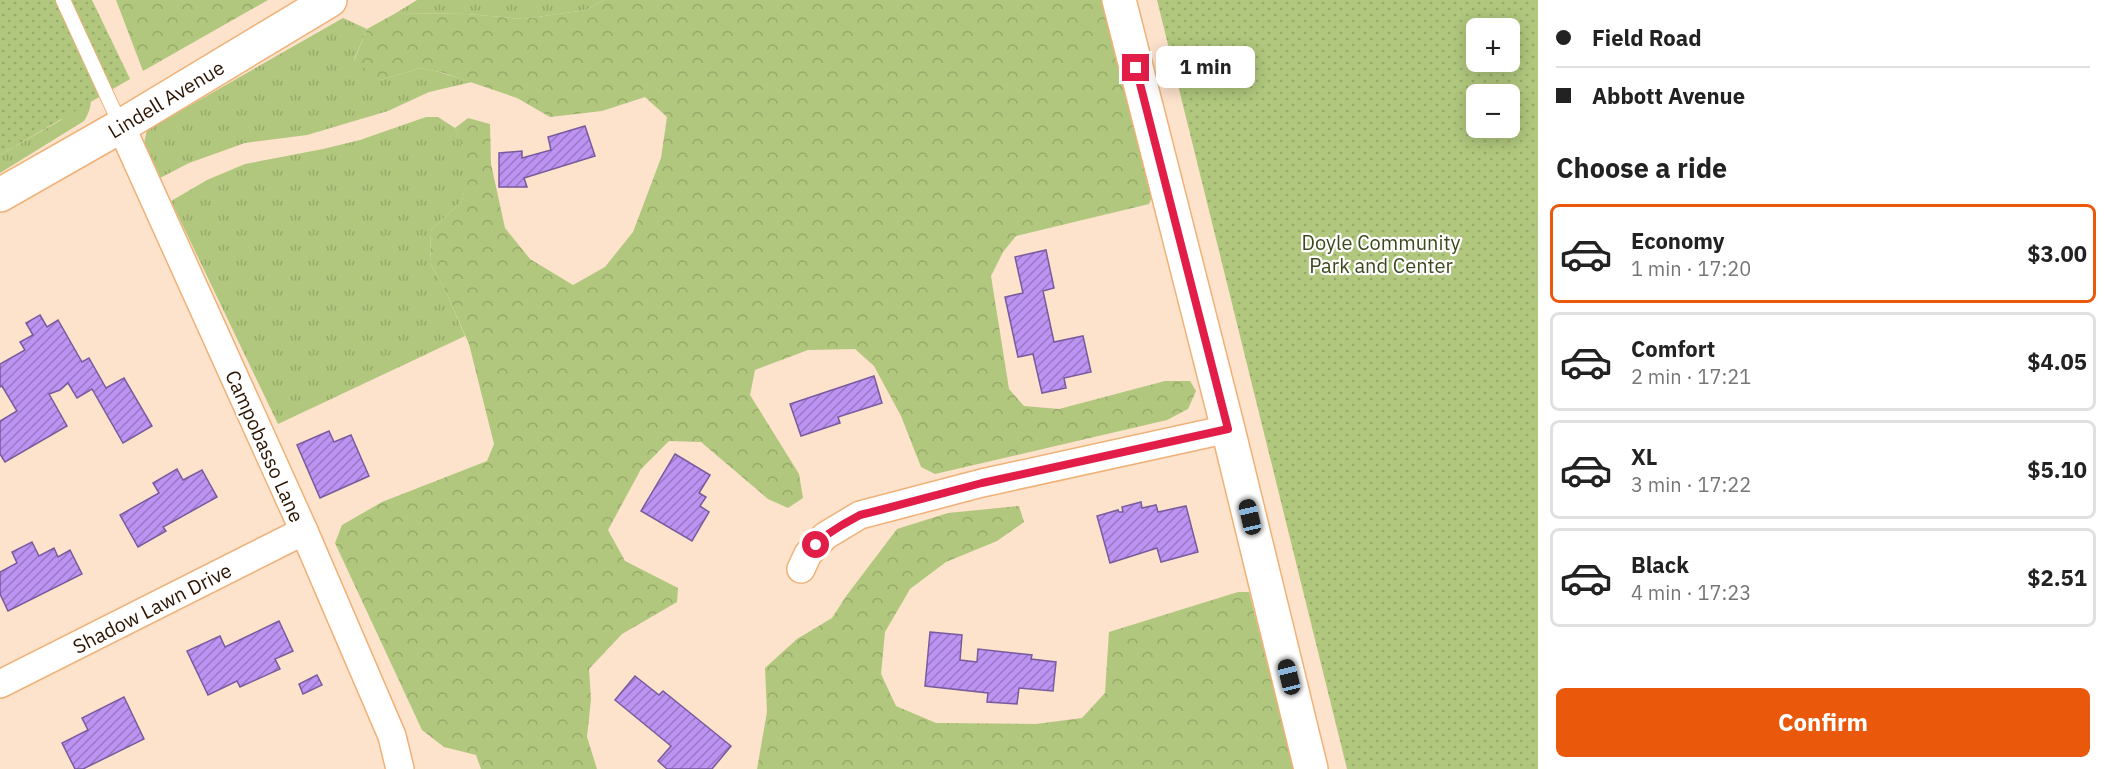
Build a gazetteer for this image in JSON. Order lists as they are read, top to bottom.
{
  "streets": {
    "street": ["Lindell Avenue", "Campobasso Lane", "Shadow Lawn Drive"]
  },
  "crossings": [
    ["Lindell Avenue", "Campobasso Lane"],
    ["Campobasso Lane", "Shadow Lawn Drive"]
  ],
  "parks": ["Doyle Community Park and Center"],
  "page": {
    "banner": ["Field Road", "Abbott Avenue"],
    "map_buttons": ["+", "−"],
    "bubble": "1 min",
    "heading": "Choose a ride",
    "list": [
      {
        "name": "Economy",
        "note": "1 min · 17:20",
        "value": "$3.00"
      },
      {
        "name": "Comfort",
        "note": "2 min · 17:21",
        "value": "$4.05"
      },
      {
        "name": "XL",
        "note": "3 min · 17:22",
        "value": "$5.10"
      },
      {
        "name": "Black",
        "note": "4 min · 17:23",
        "value": "$2.51"
      }
    ],
    "buttons": "Confirm"
  }
}
